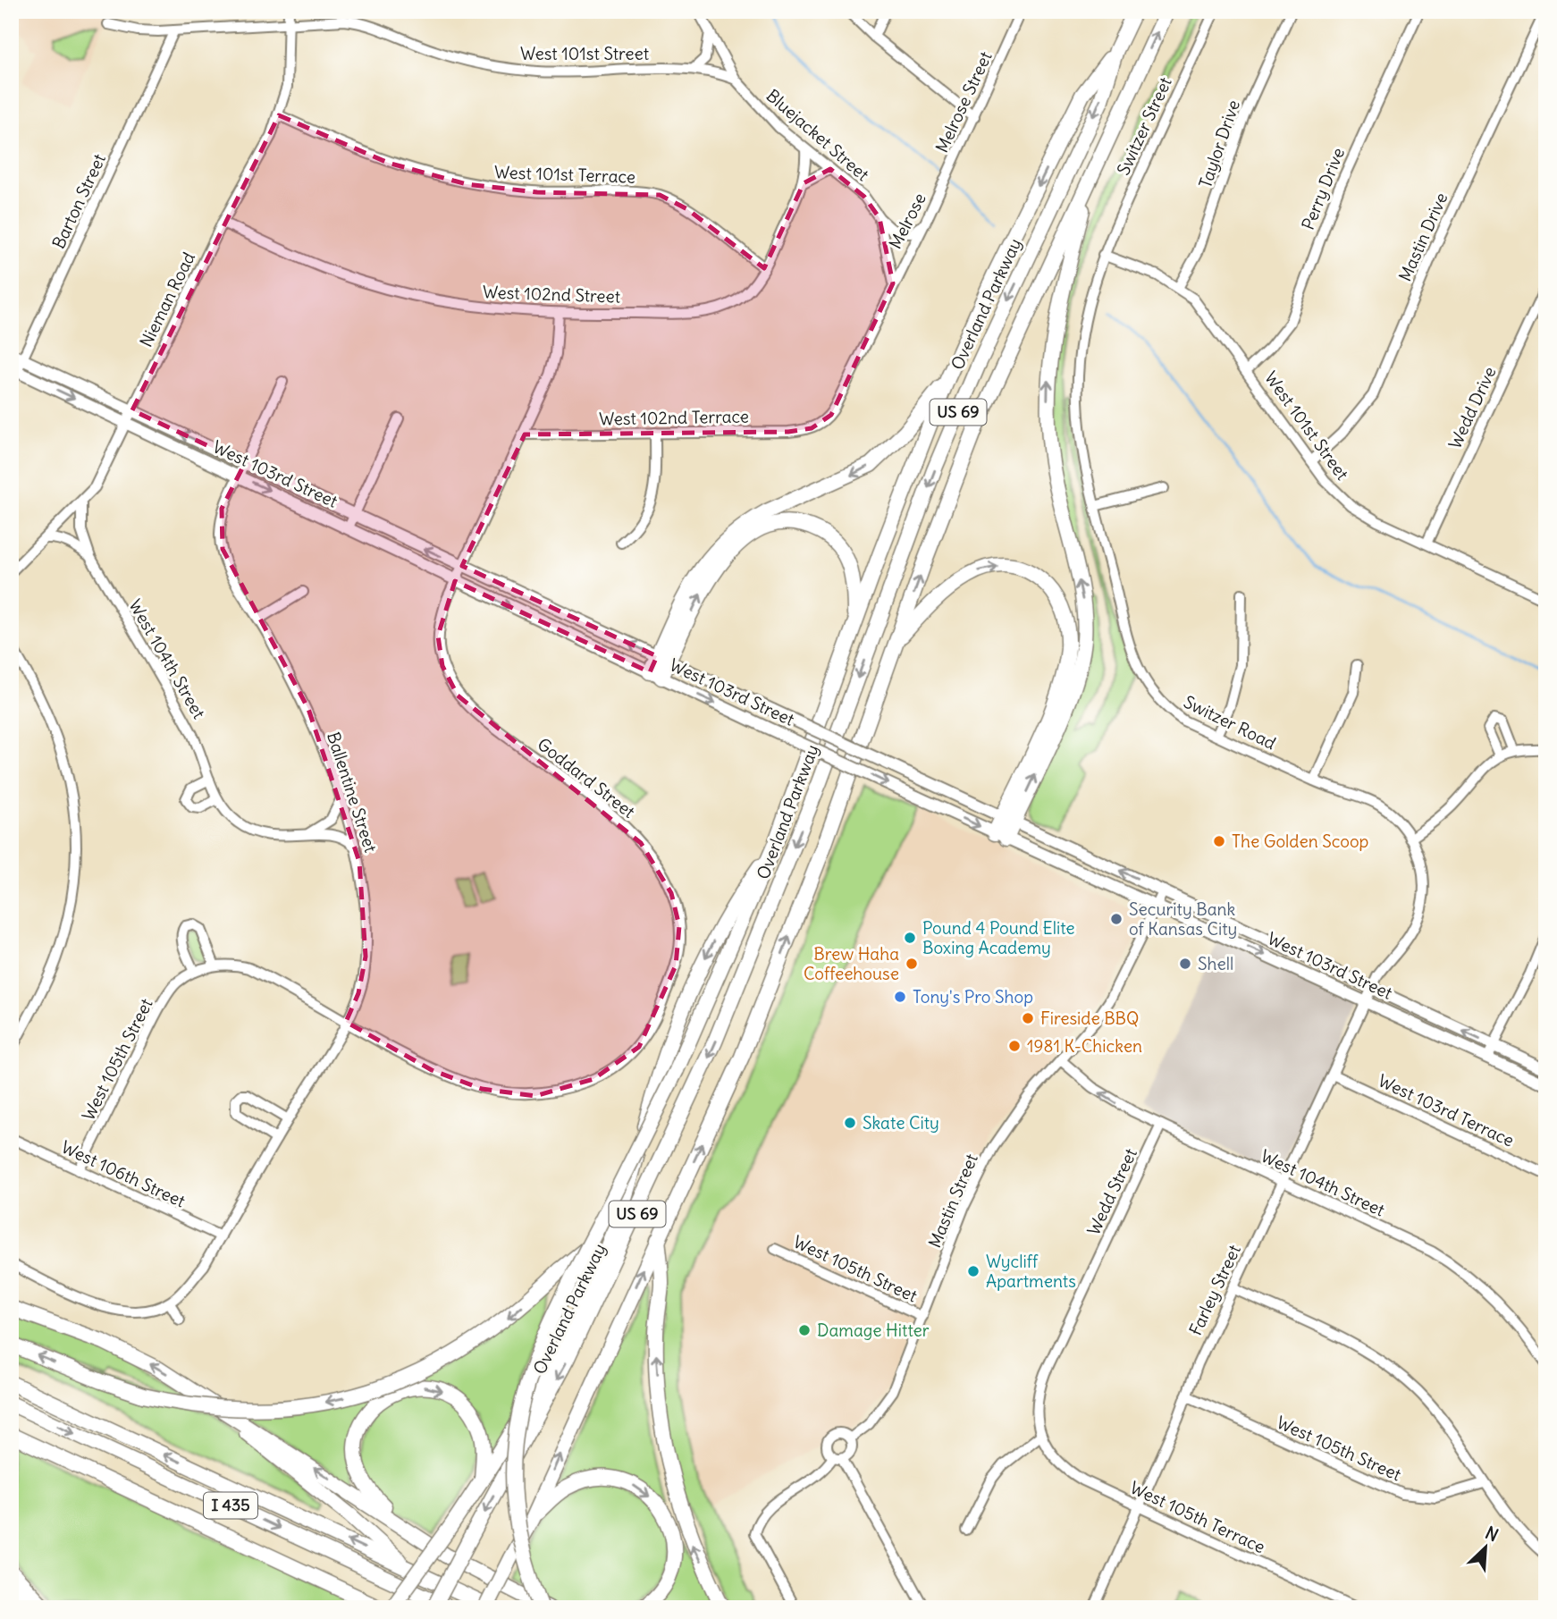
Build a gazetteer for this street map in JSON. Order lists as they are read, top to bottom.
{
  "streets": {
    "highway": ["Overland Parkway", "US 69", "I 435"],
    "main road": ["West 103rd Street"],
    "street": [
      "West 101st Street",
      "Melrose Street",
      "Switzer Street",
      "Bluejacket Street",
      "Taylor Drive",
      "West 101st Terrace",
      "Perry Drive",
      "Barton Street",
      "Melrose",
      "Mastin Drive",
      "West 102nd Street",
      "Nieman Road",
      "Wedd Drive",
      "West 102nd Terrace",
      "West 104th Street",
      "Switzer Road",
      "Goddard Street",
      "Ballentine Street",
      "West 105th Street",
      "West 103rd Terrace",
      "West 106th Street",
      "Wedd Street",
      "Mastin Street",
      "Farley Street",
      "West 105th Terrace"
    ]
  },
  "crossings": [
    ["West 101st Street", "Switzer Street"],
    ["West 101st Street", "Bluejacket Street"],
    ["West 101st Street", "Taylor Drive"],
    ["West 101st Street", "Perry Drive"],
    ["West 101st Street", "Barton Street"],
    ["West 101st Street", "Mastin Drive"],
    ["West 101st Street", "Nieman Road"],
    ["West 101st Street", "Wedd Drive"],
    ["West 101st Street", "Switzer Road"],
    ["Melrose Street", "Melrose"],
    ["Switzer Street", "Switzer Road"],
    ["Bluejacket Street", "Melrose"],
    ["Bluejacket Street", "West 102nd Terrace"],
    ["West 101st Terrace", "West 102nd Street"],
    ["West 101st Terrace", "Nieman Road"],
    ["Barton Street", "West 103rd Street"],
    ["Melrose", "West 102nd Terrace"],
    ["West 102nd Street", "Nieman Road"],
    ["West 102nd Street", "Goddard Street"],
    ["Nieman Road", "West 103rd Street"],
    ["Nieman Road", "West 104th Street"],
    ["West 102nd Terrace", "Goddard Street"],
    ["West 103rd Street", "Switzer Road"],
    ["West 103rd Street", "Goddard Street"],
    ["West 103rd Street", "Ballentine Street"],
    ["West 103rd Street", "Mastin Street"],
    ["West 103rd Street", "Farley Street"],
    ["West 104th Street", "Ballentine Street"],
    ["West 104th Street", "Wedd Street"],
    ["West 104th Street", "Mastin Street"],
    ["West 104th Street", "Farley Street"],
    ["Switzer Road", "Farley Street"],
    ["Goddard Street", "West 105th Street"],
    ["Ballentine Street", "West 105th Street"],
    ["Ballentine Street", "West 106th Street"],
    ["West 105th Street", "West 106th Street"],
    ["West 105th Street", "Mastin Street"],
    ["West 105th Street", "Farley Street"],
    ["West 103rd Terrace", "Farley Street"],
    ["Wedd Street", "West 105th Terrace"],
    ["Farley Street", "West 105th Terrace"]
  ],
  "places": [
    "The Golden Scoop",
    "Security Bank of Kansas City",
    "Pound 4 Pound Elite Boxing Academy",
    "Brew Haha Coffeehouse",
    "Shell",
    "Tony's Pro Shop",
    "Fireside BBQ",
    "1981 K-Chicken",
    "Skate City",
    "Wycliff Apartments",
    "Damage Hitter"
  ],
  "north": "top right"
}
